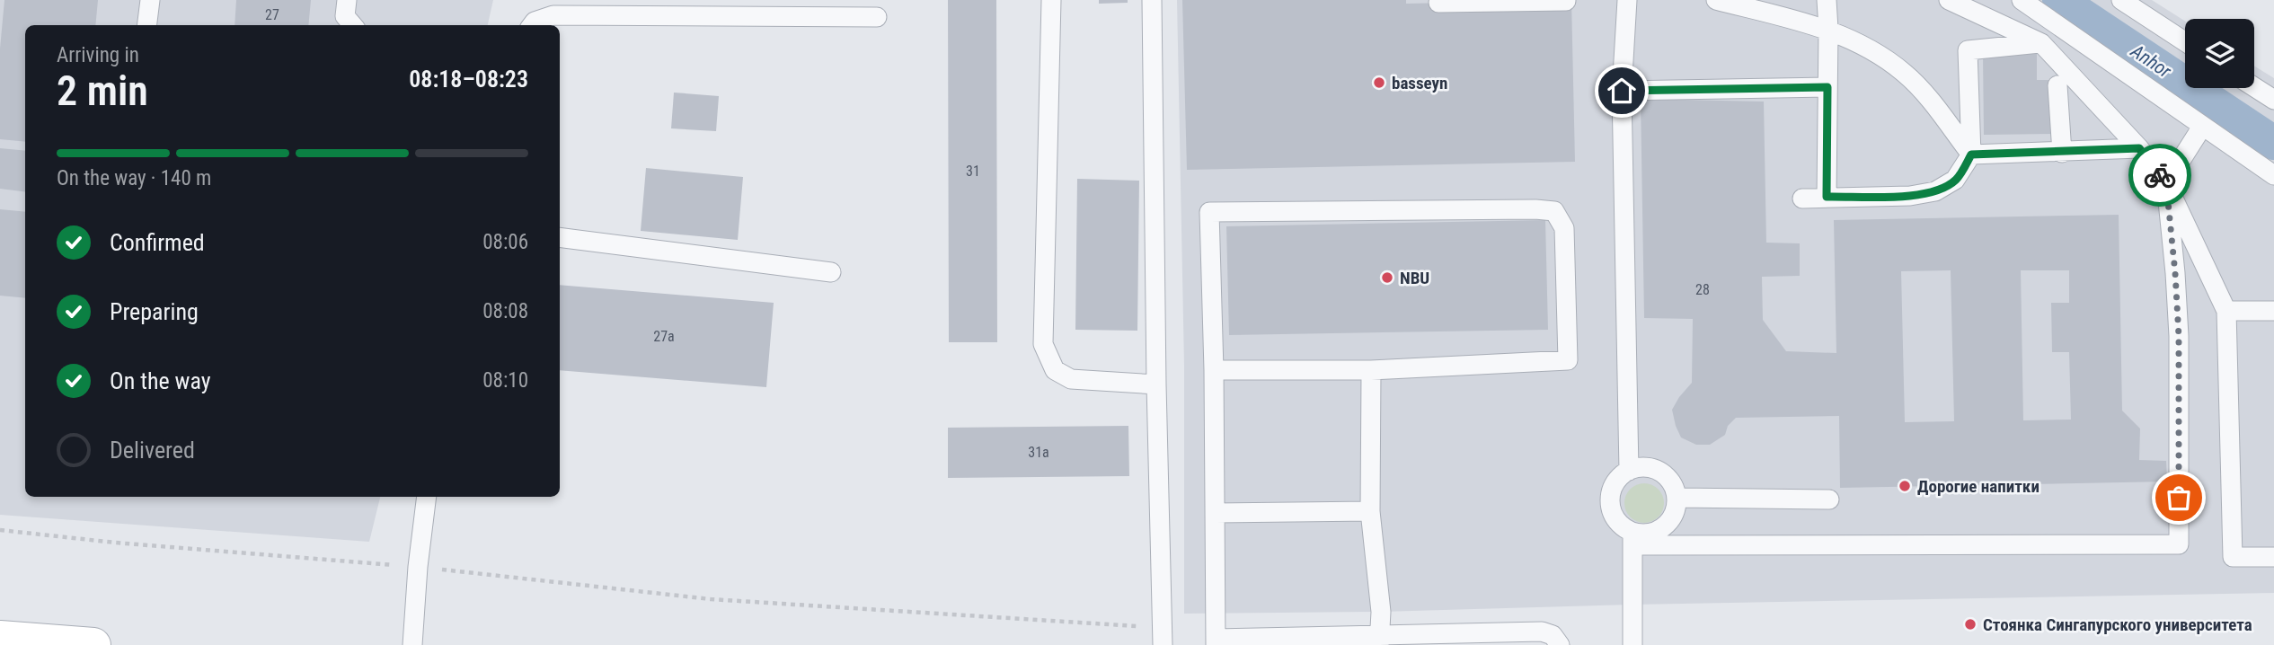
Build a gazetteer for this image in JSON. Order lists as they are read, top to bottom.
{
  "water": ["Anhor"],
  "places": [
    "basseyn",
    "NBU",
    "Дорогие напитки",
    "Стоянка Сингапурского университета"
  ],
  "house_numbers": [
    "27",
    "31",
    "28",
    "27а",
    "31а"
  ],
  "page": {
    "heading": ["2 min", "Arriving in", "08:18–08:23"],
    "bar": "On the way · 140 m",
    "list": [
      ["Confirmed", "08:06"],
      ["Preparing", "08:08"],
      ["On the way", "08:10"],
      "Delivered"
    ]
  }
}
